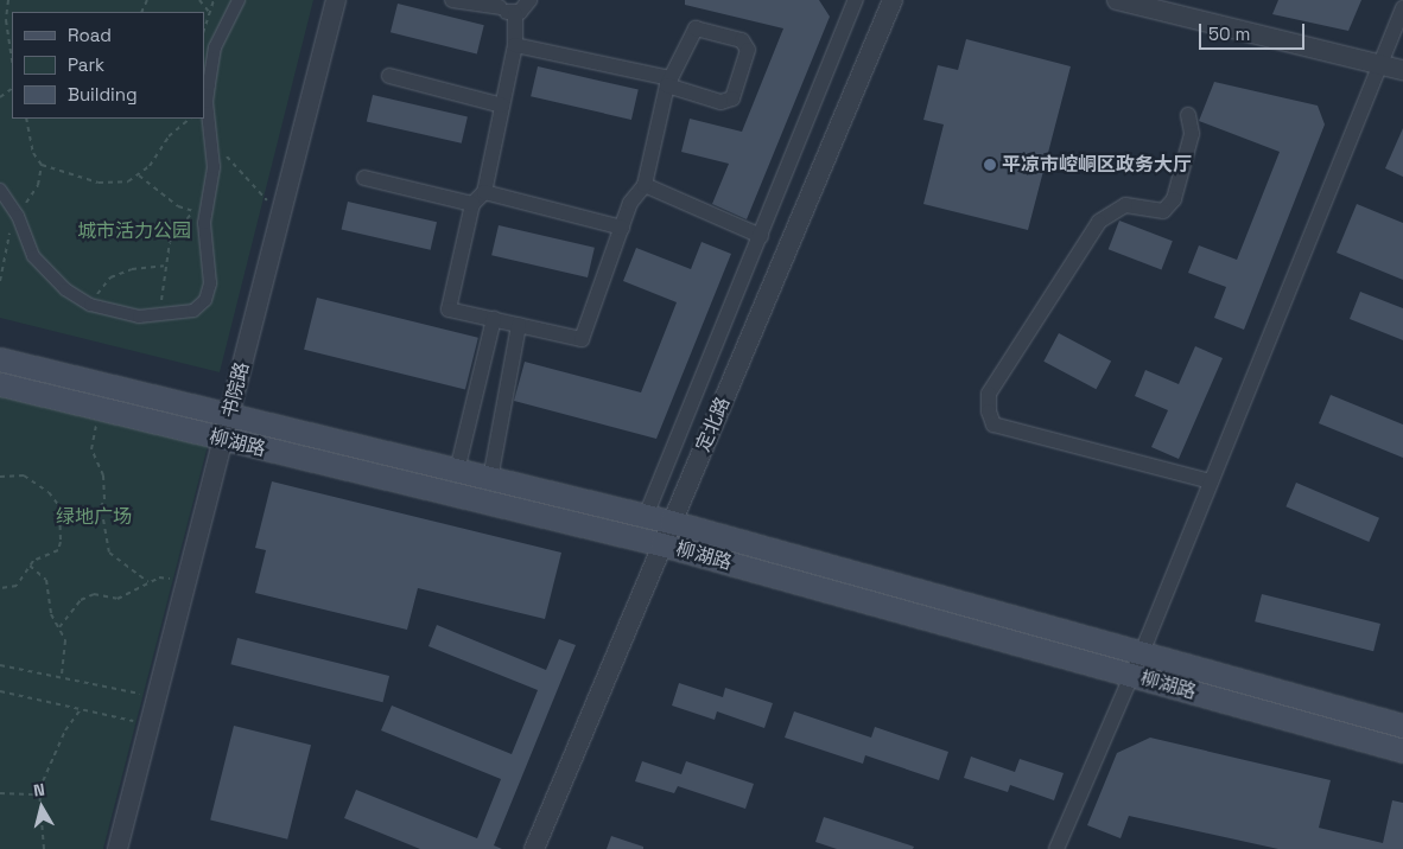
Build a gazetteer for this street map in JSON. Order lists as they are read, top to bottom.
{
  "streets": {
    "main road": ["柳湖路"],
    "street": ["书院路", "定北路"]
  },
  "crossings": [
    ["书院路", "柳湖路"],
    ["定北路", "柳湖路"]
  ],
  "parks": ["城市活力公园", "绿地广场"],
  "places": ["平凉市崆峒区政务大厅"],
  "legend": ["Road", "Park", "Building"],
  "scale_bar": "50 m",
  "north": "top"
}
